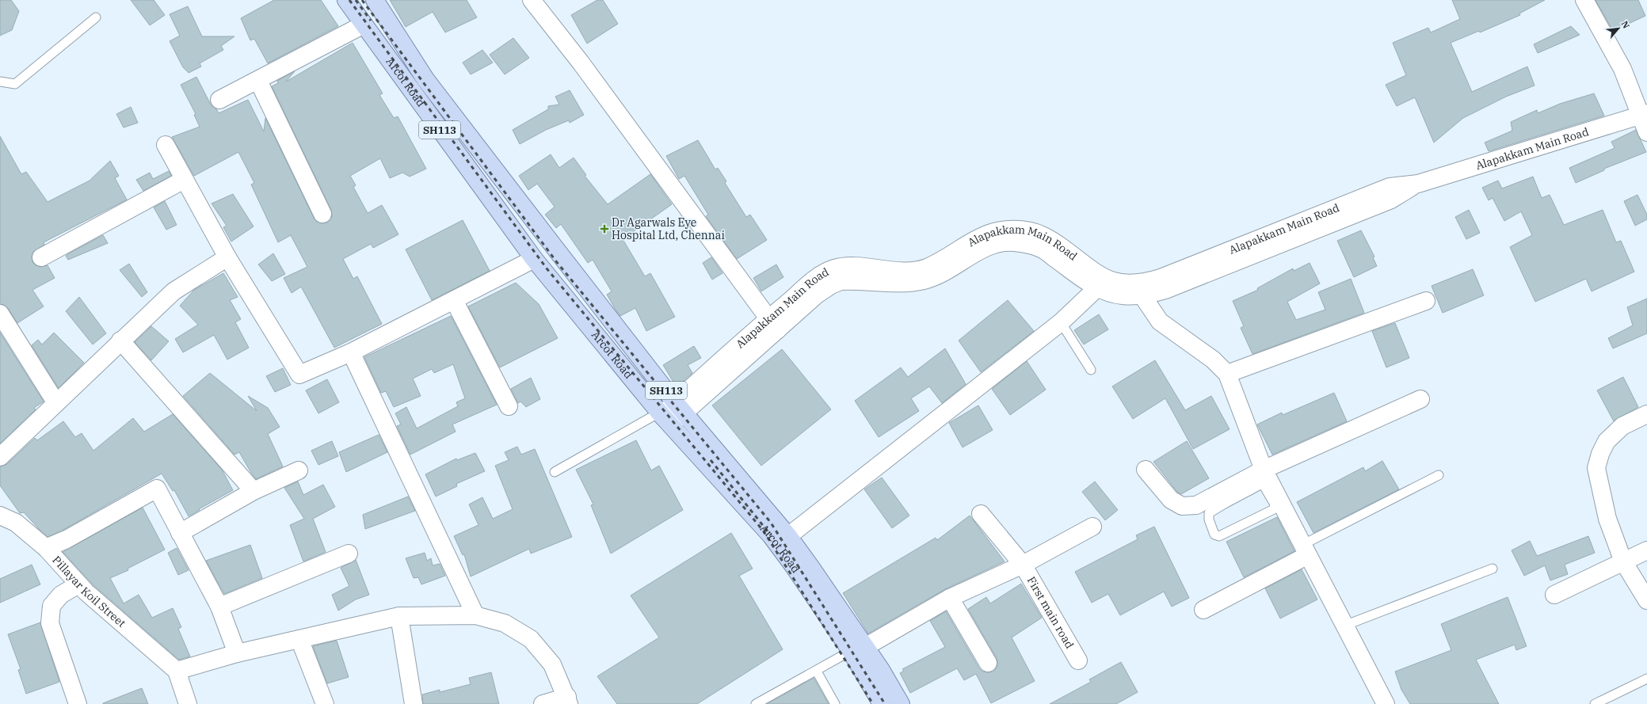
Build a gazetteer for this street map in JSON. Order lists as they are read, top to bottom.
{
  "streets": {
    "main road": ["Arcot Road", "SH113"],
    "street": ["Alapakkam Main Road", "Pillayar Koil Street", "First main road"]
  },
  "crossings": [
    ["Arcot Road", "Alapakkam Main Road"],
    ["Arcot Road", "First main road"]
  ],
  "places": {
    "health": ["Dr Agarwals Eye Hospital Ltd, Chennai"]
  },
  "north": "top right"
}
